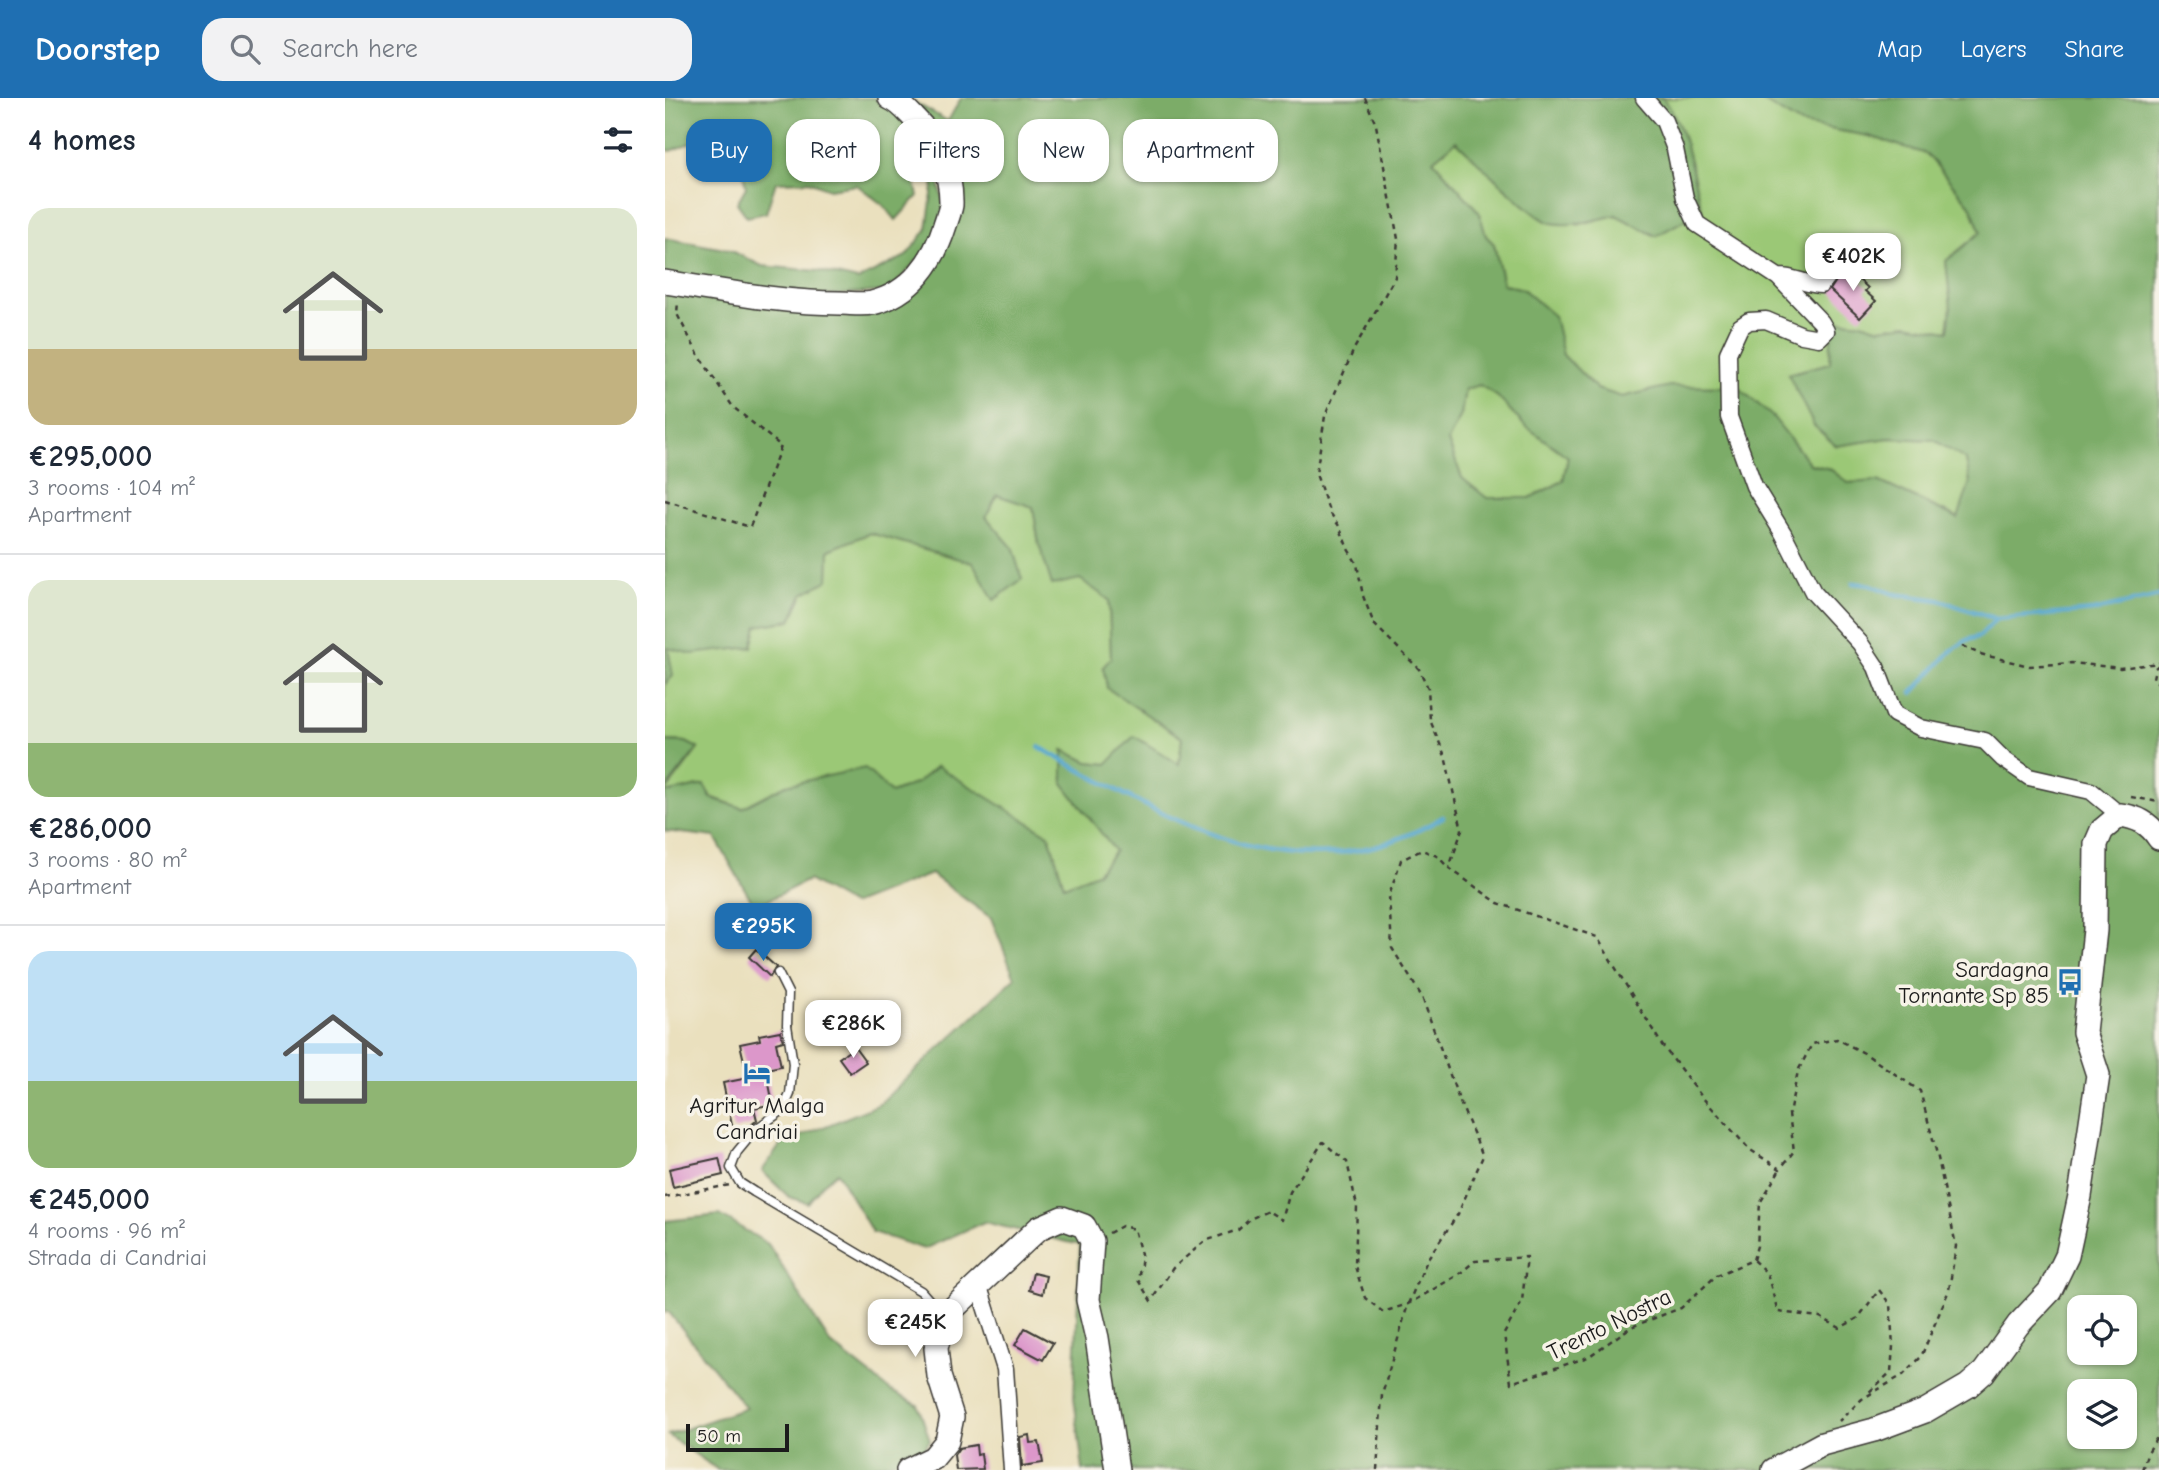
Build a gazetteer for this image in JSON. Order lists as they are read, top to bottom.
{
  "streets": {
    "path": ["Trento Nostra"]
  },
  "places": {
    "bus stop": ["Sardagna Tornante Sp 85"],
    "hotel": ["Agritur Malga Candriai"]
  },
  "scale_bar": "50 m",
  "page": {
    "header": "Doorstep",
    "search": "Search here",
    "nav": ["Map", "Layers", "Share"],
    "heading": "4 homes",
    "chip": [
      "Buy",
      "Rent",
      "Filters",
      "New",
      "Apartment"
    ],
    "list": [
      {
        "name": "€295,000",
        "note": "3 rooms · 104 m² · Apartment"
      },
      {
        "name": "€286,000",
        "note": "3 rooms · 80 m² · Apartment"
      },
      {
        "name": "€245,000",
        "note": "4 rooms · 96 m² · Strada di Candriai"
      }
    ],
    "price": [
      "€402K",
      "€295K",
      "€286K",
      "€245K"
    ],
    "scale": "50 m"
  }
}
